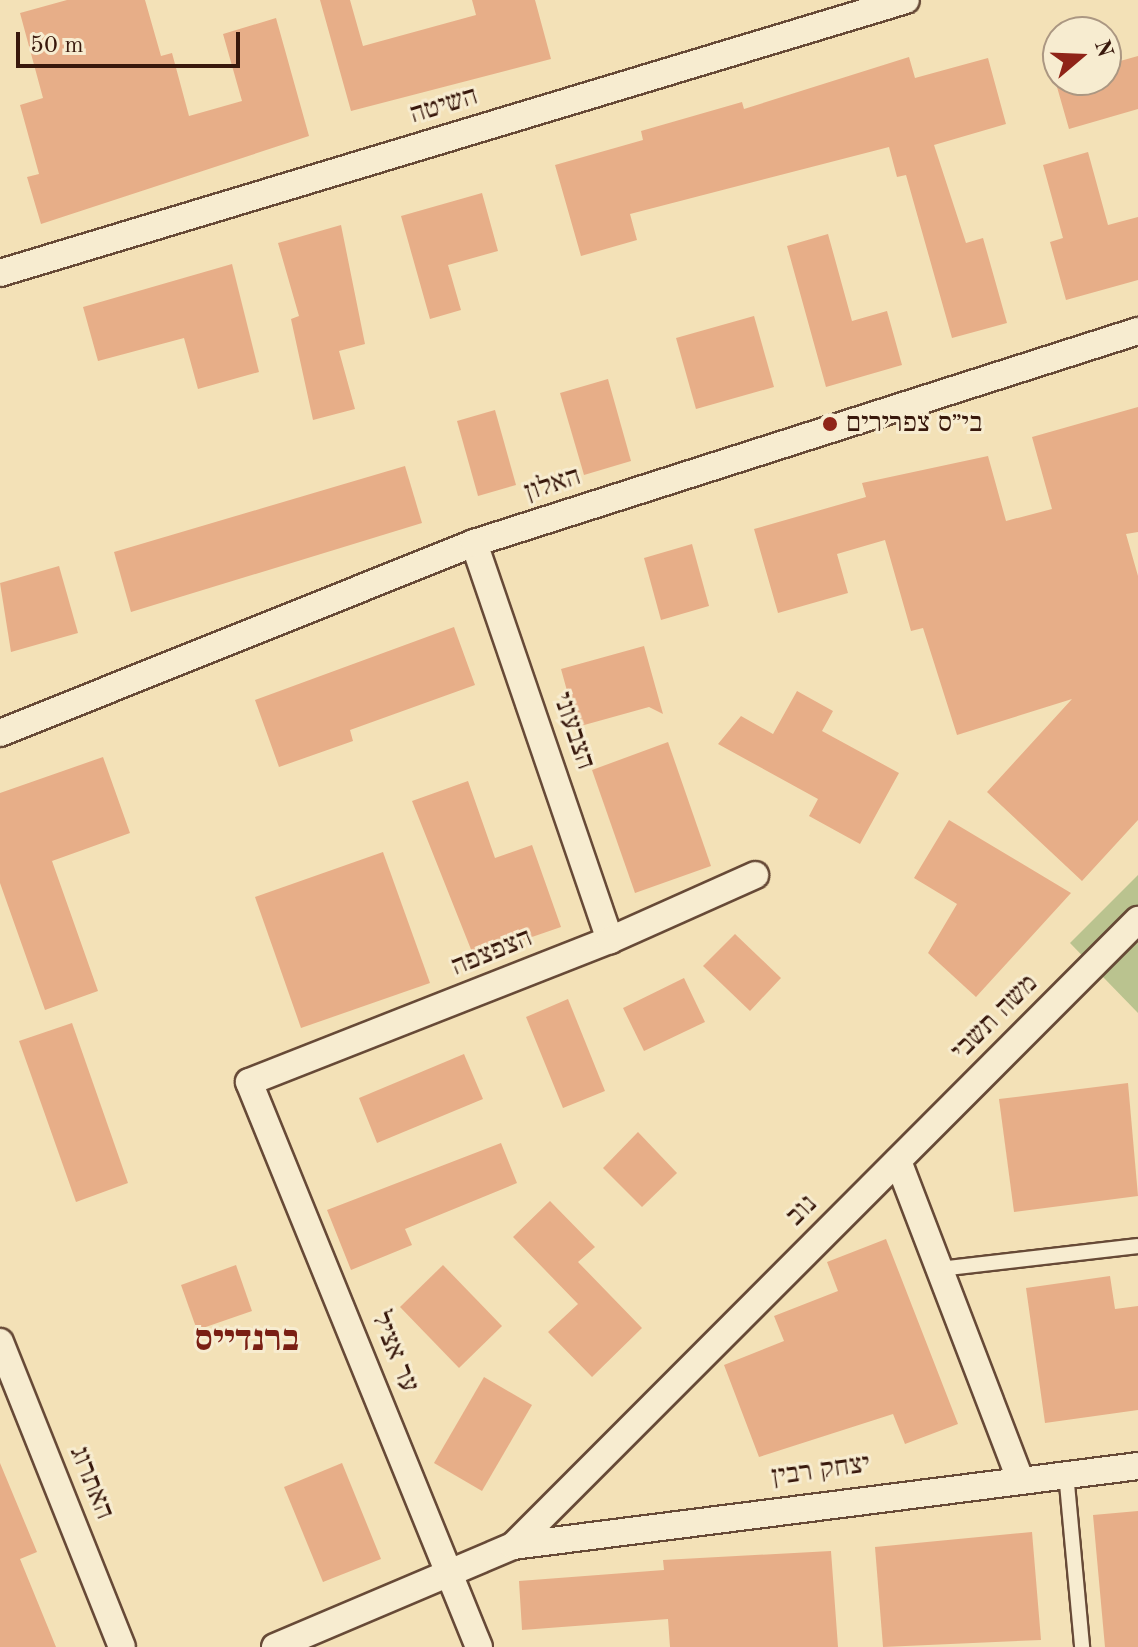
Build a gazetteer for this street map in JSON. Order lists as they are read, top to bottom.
{
  "streets": {
    "street": [
      "השיטה",
      "האלון",
      "הצבעוני",
      "הצפצפה",
      "משה תשבי",
      "נוב",
      "ער אציל",
      "יצחק רבין",
      "האתרוג"
    ]
  },
  "crossings": [
    ["האלון", "הצבעוני"],
    ["הצבעוני", "הצפצפה"],
    ["הצפצפה", "ער אציל"],
    ["משה תשבי", "נוב"],
    ["נוב", "יצחק רבין"]
  ],
  "districts": ["ברנדייס"],
  "places": ["בי״ס צפרירים"],
  "scale_bar": "50 m",
  "north": "right"
}
